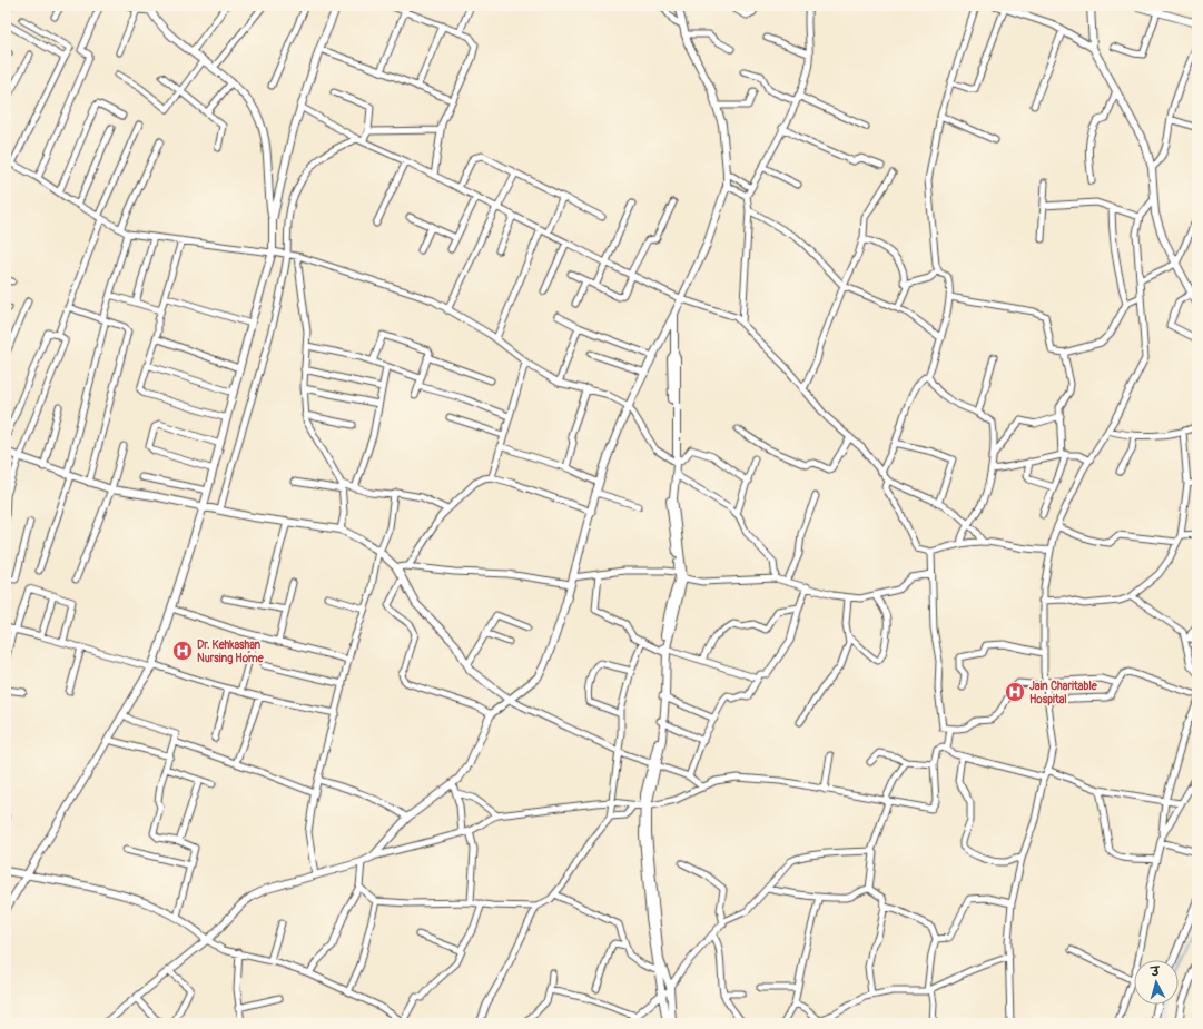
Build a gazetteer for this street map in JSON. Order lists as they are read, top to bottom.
{
  "places": {
    "hospital": ["Dr. Kehkashan Nursing Home", "Jain Charitable Hospital"]
  },
  "north": "top"
}
